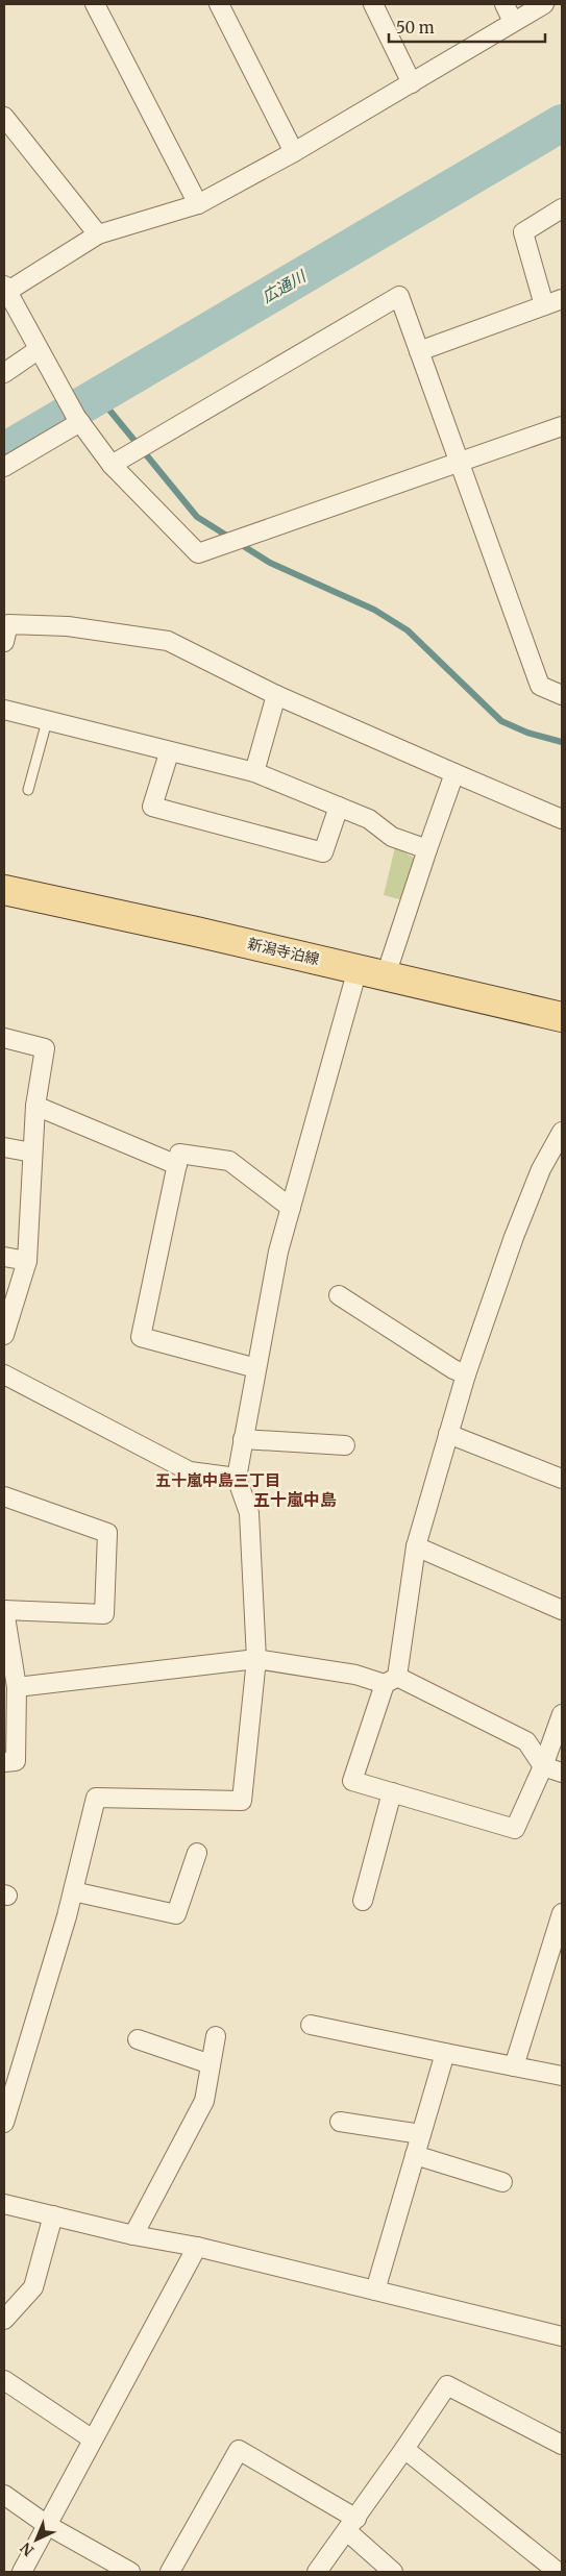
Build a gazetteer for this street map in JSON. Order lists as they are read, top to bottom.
{
  "streets": {
    "main road": ["新潟寺泊線"]
  },
  "districts": ["五十嵐中島三丁目", "五十嵐中島"],
  "water": ["広通川"],
  "scale_bar": "50 m",
  "north": "bottom left"
}
